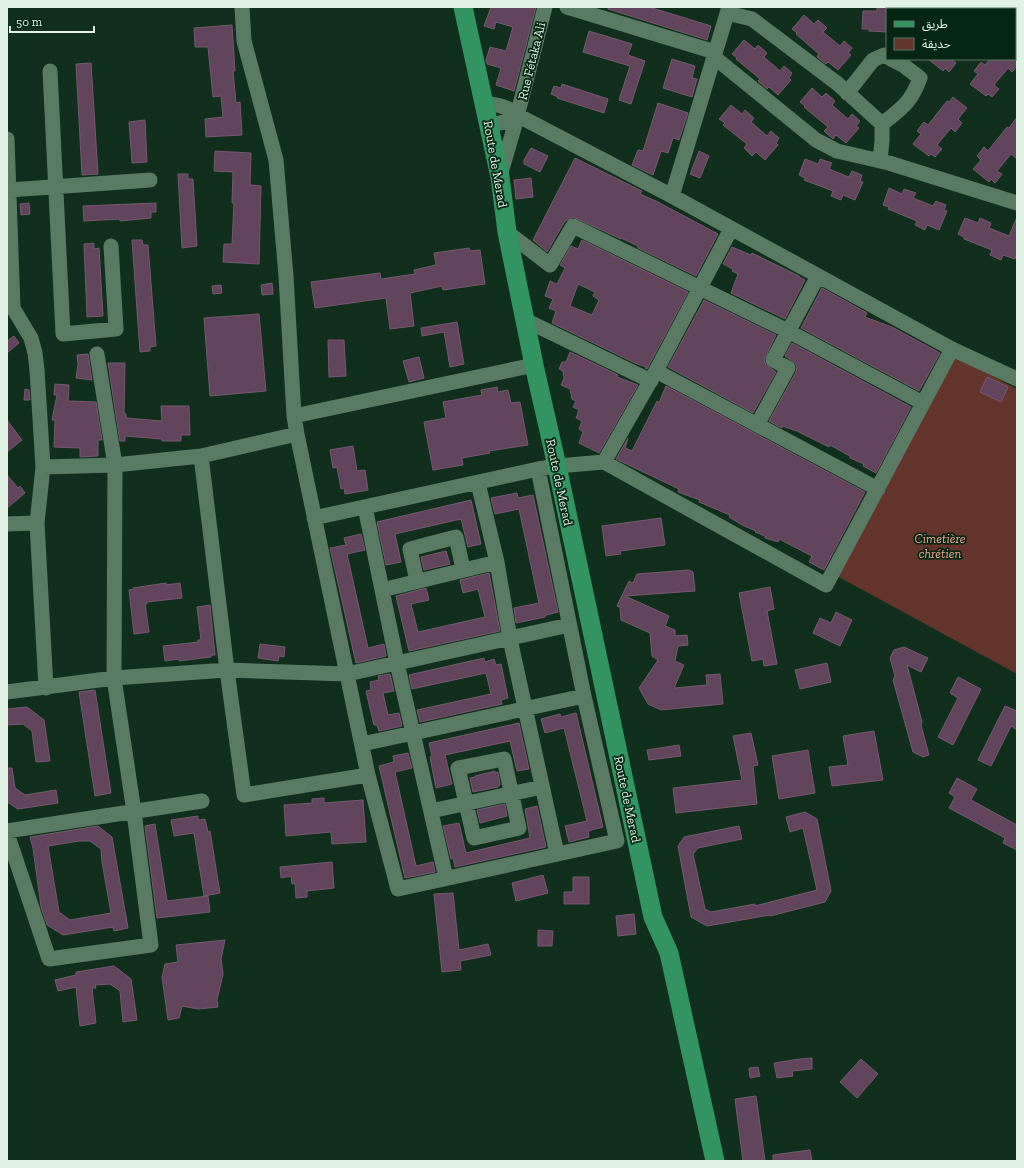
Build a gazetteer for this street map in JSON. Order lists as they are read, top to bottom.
{
  "streets": {
    "main road": ["Route de Merad"],
    "street": ["Rue Fétaka Ali"]
  },
  "crossings": [
    ["Rue Fétaka Ali", "Route de Merad"]
  ],
  "parks": ["Cimetière chrétien"],
  "legend": ["طريق", "حديقة"],
  "scale_bar": "50 m"
}
